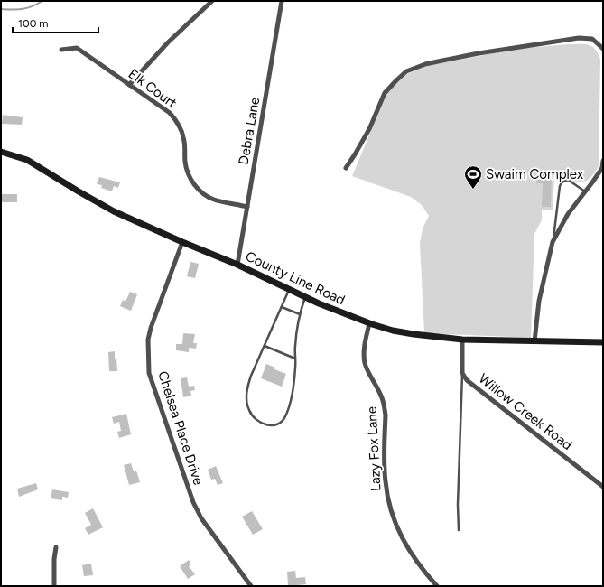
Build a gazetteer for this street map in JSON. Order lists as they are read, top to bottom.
{
  "streets": {
    "street": [
      "Elk Court",
      "Debra Lane",
      "County Line Road",
      "Willow Creek Road",
      "Chelsea Place Drive",
      "Lazy Fox Lane"
    ]
  },
  "crossings": [
    ["Elk Court", "Debra Lane"],
    ["Debra Lane", "County Line Road"],
    ["County Line Road", "Willow Creek Road"],
    ["County Line Road", "Chelsea Place Drive"],
    ["County Line Road", "Lazy Fox Lane"]
  ],
  "places": {
    "sports": ["Swaim Complex"]
  },
  "scale_bar": "100 m"
}
